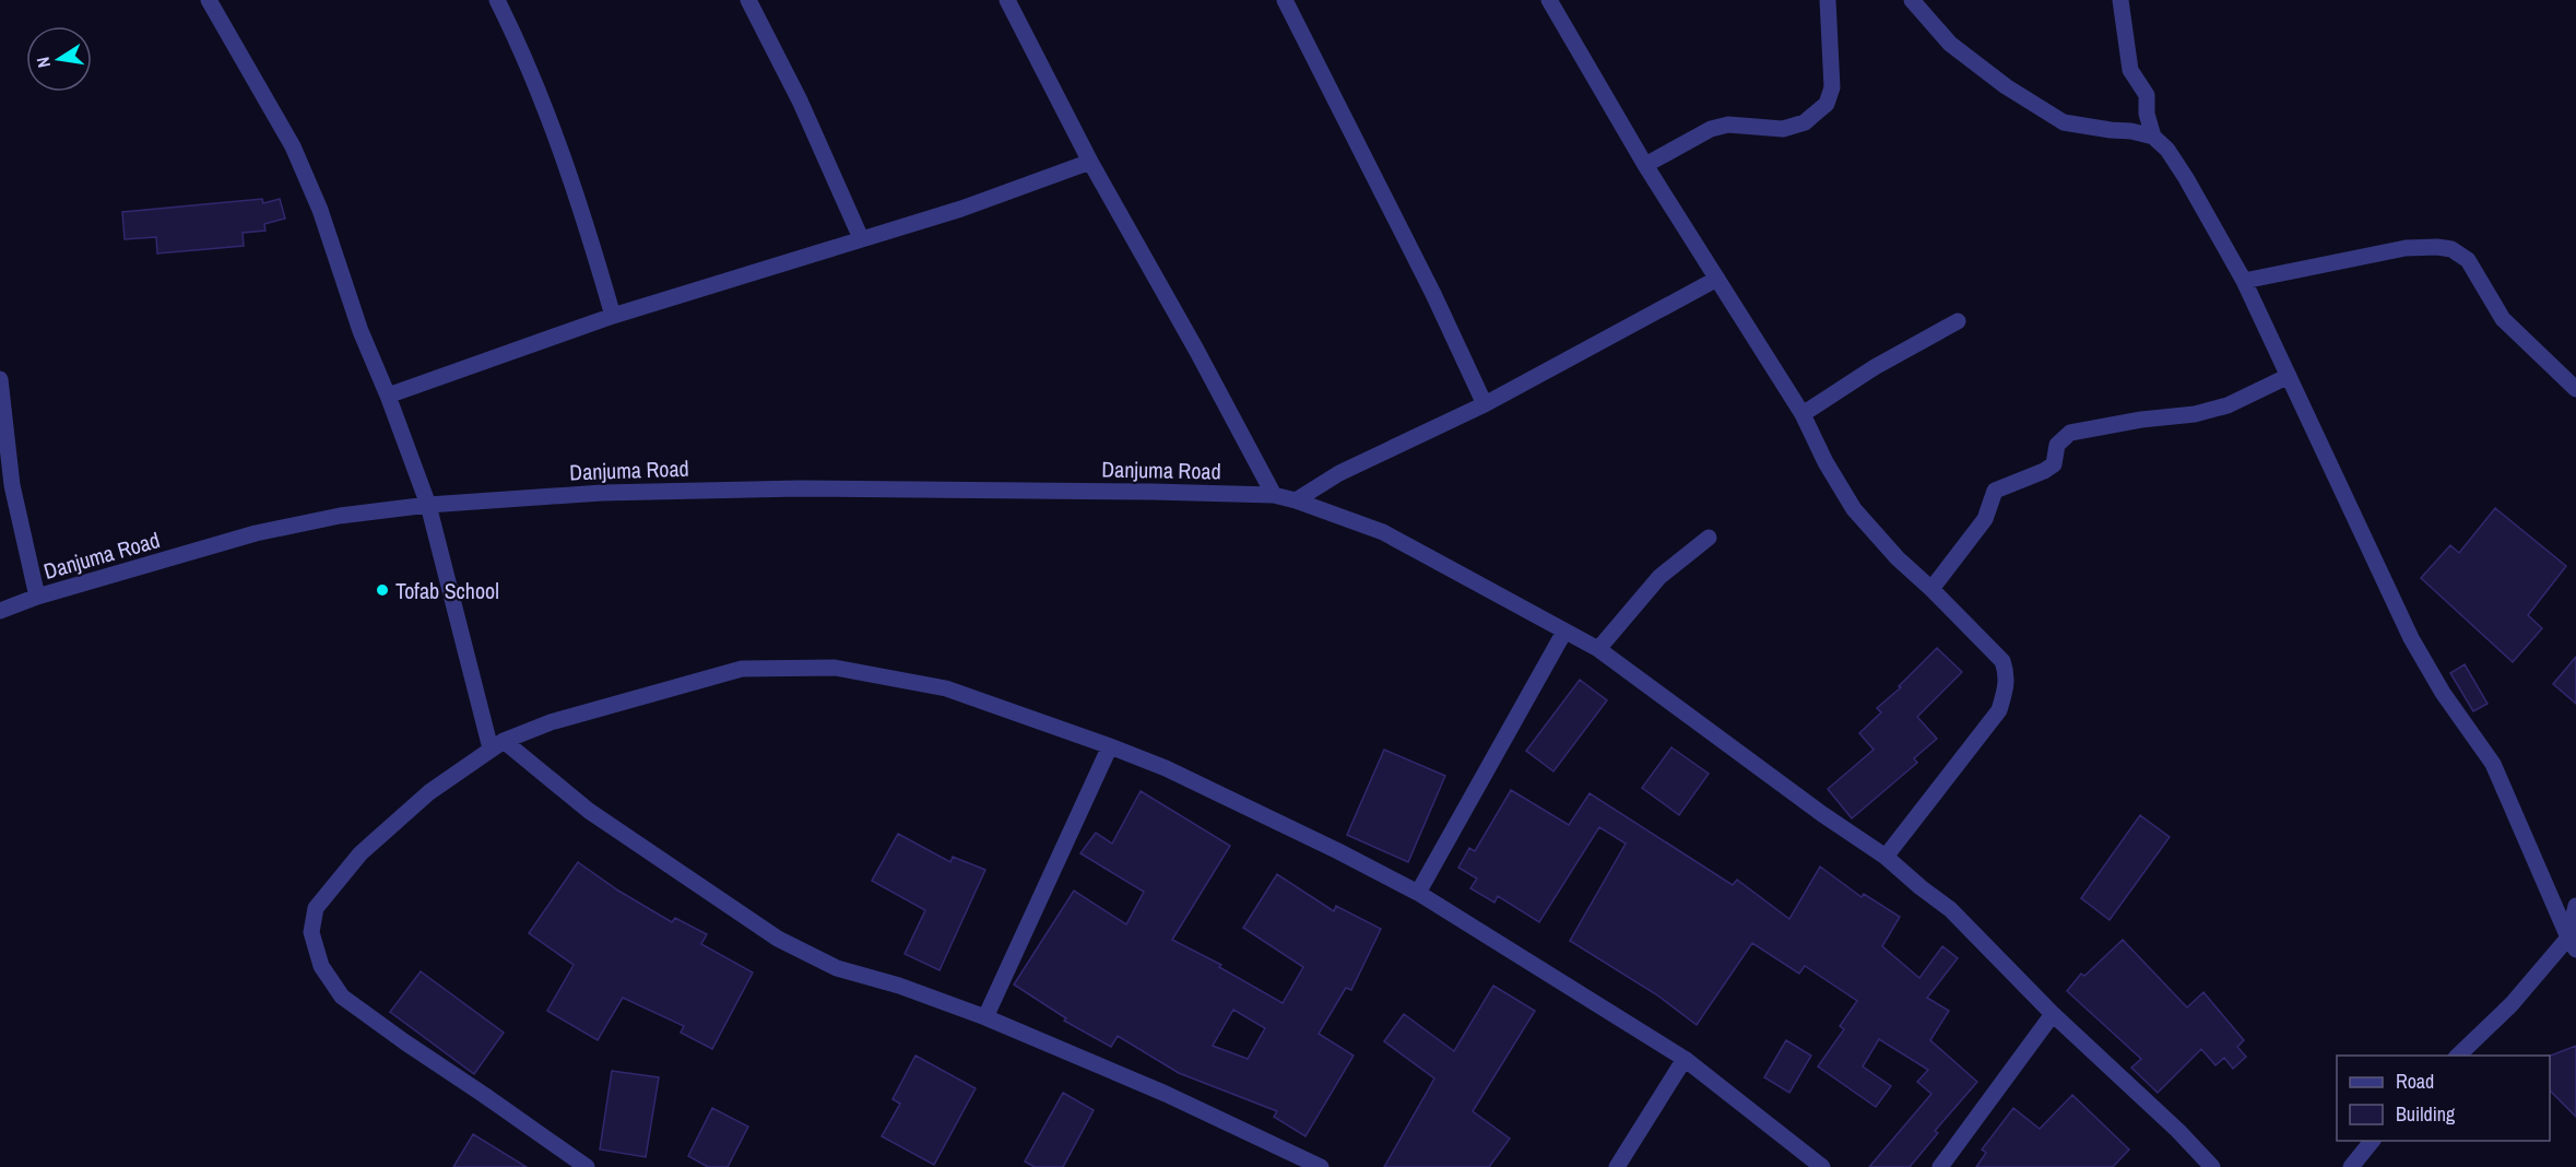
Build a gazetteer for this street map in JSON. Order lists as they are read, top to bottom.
{
  "streets": {
    "street": ["Danjuma Road"]
  },
  "places": ["Tofab School"],
  "legend": ["Road", "Building"],
  "north": "left"
}
